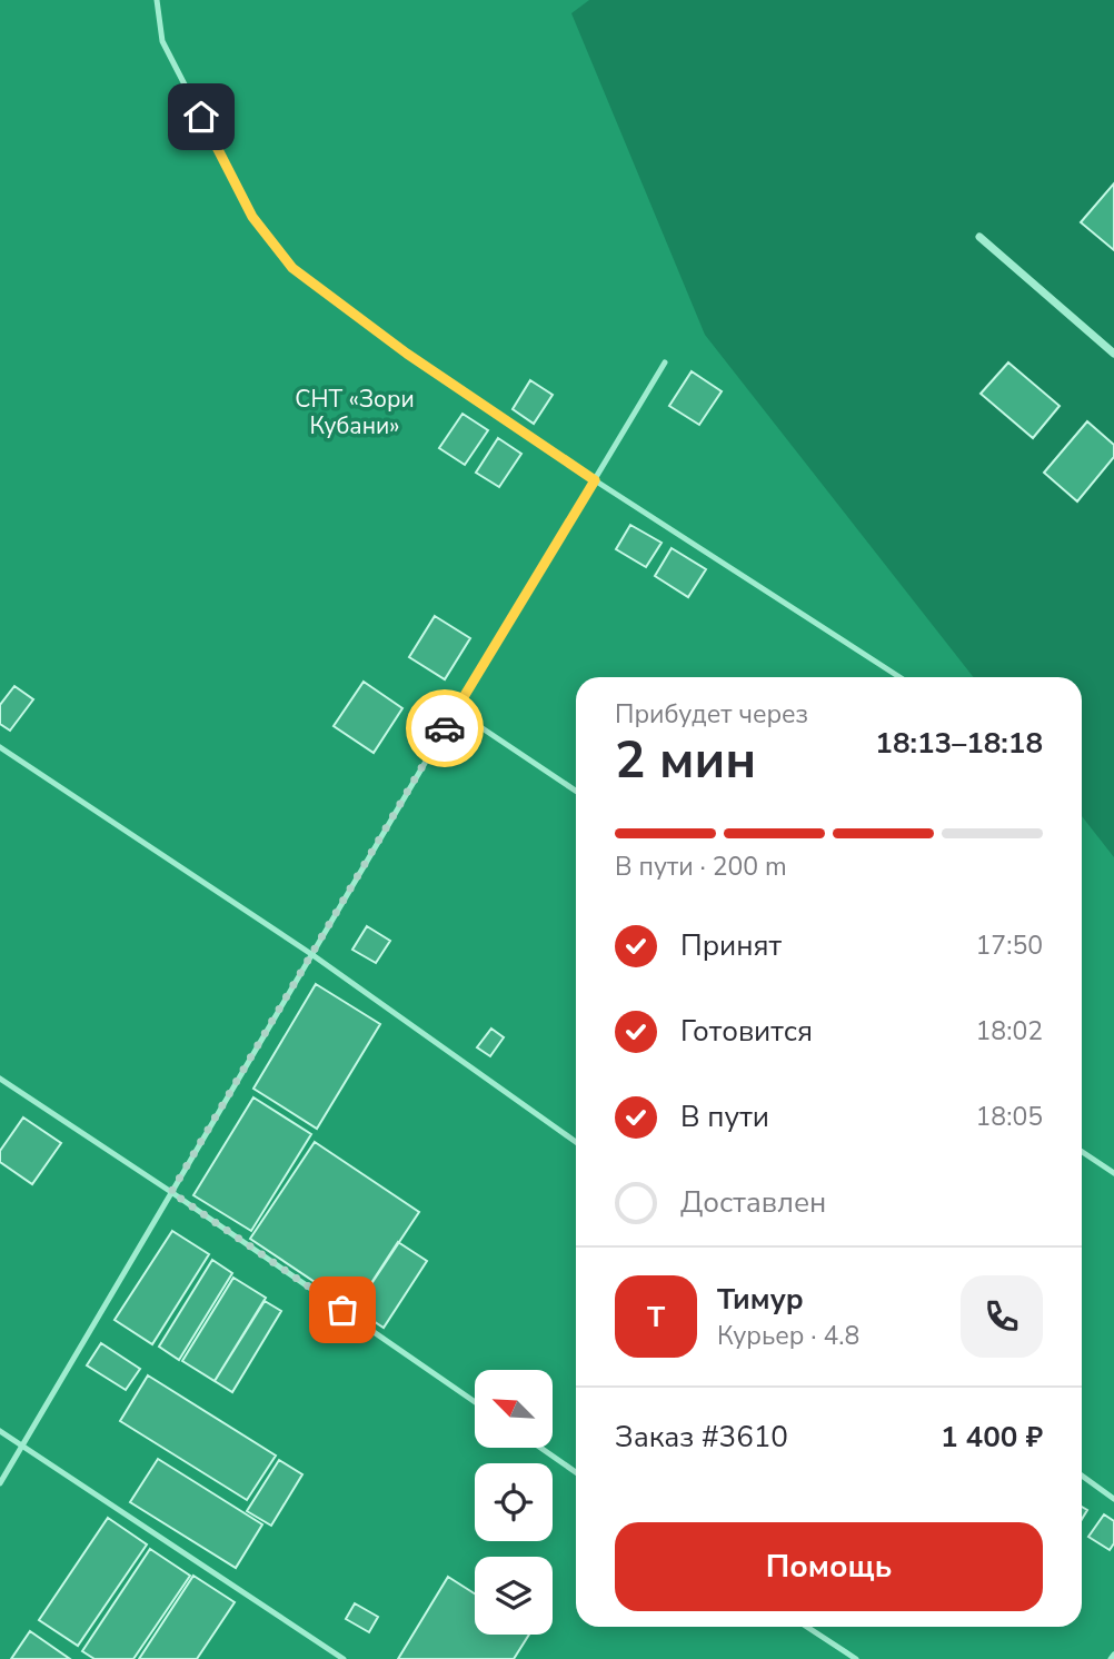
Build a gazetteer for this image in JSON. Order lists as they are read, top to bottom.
{
  "parks": ["СНТ «Зори Кубани»"],
  "north": "top left",
  "page": {
    "heading": ["2 мин", "Прибудет через", "18:13–18:18"],
    "panel": [
      "Тимур",
      "Курьер · 4.8",
      "Заказ #3610",
      "1 400 ₽"
    ],
    "bar": "В пути · 200 m",
    "list": [
      ["Принят", "17:50"],
      ["Готовится", "18:02"],
      ["В пути", "18:05"],
      "Доставлен"
    ],
    "round": "Т",
    "buttons": "Помощь"
  }
}
